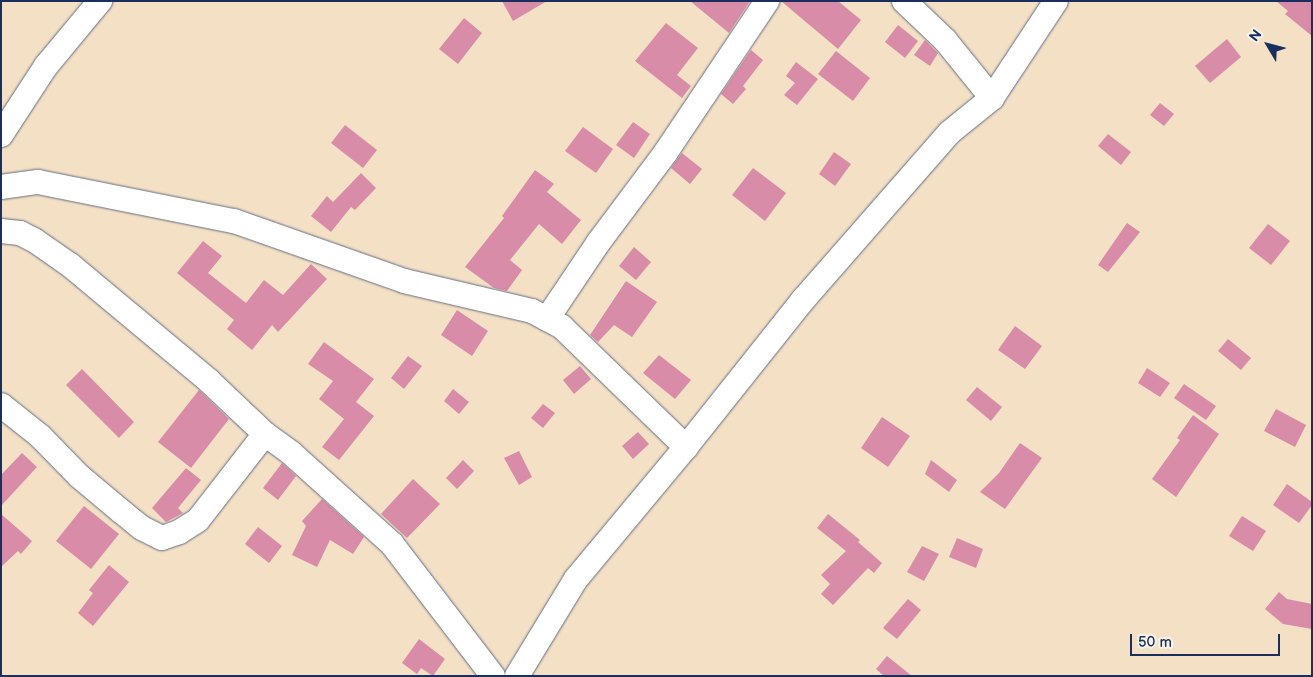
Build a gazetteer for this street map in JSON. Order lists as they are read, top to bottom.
{
  "scale_bar": "50 m",
  "north": "top left"
}
